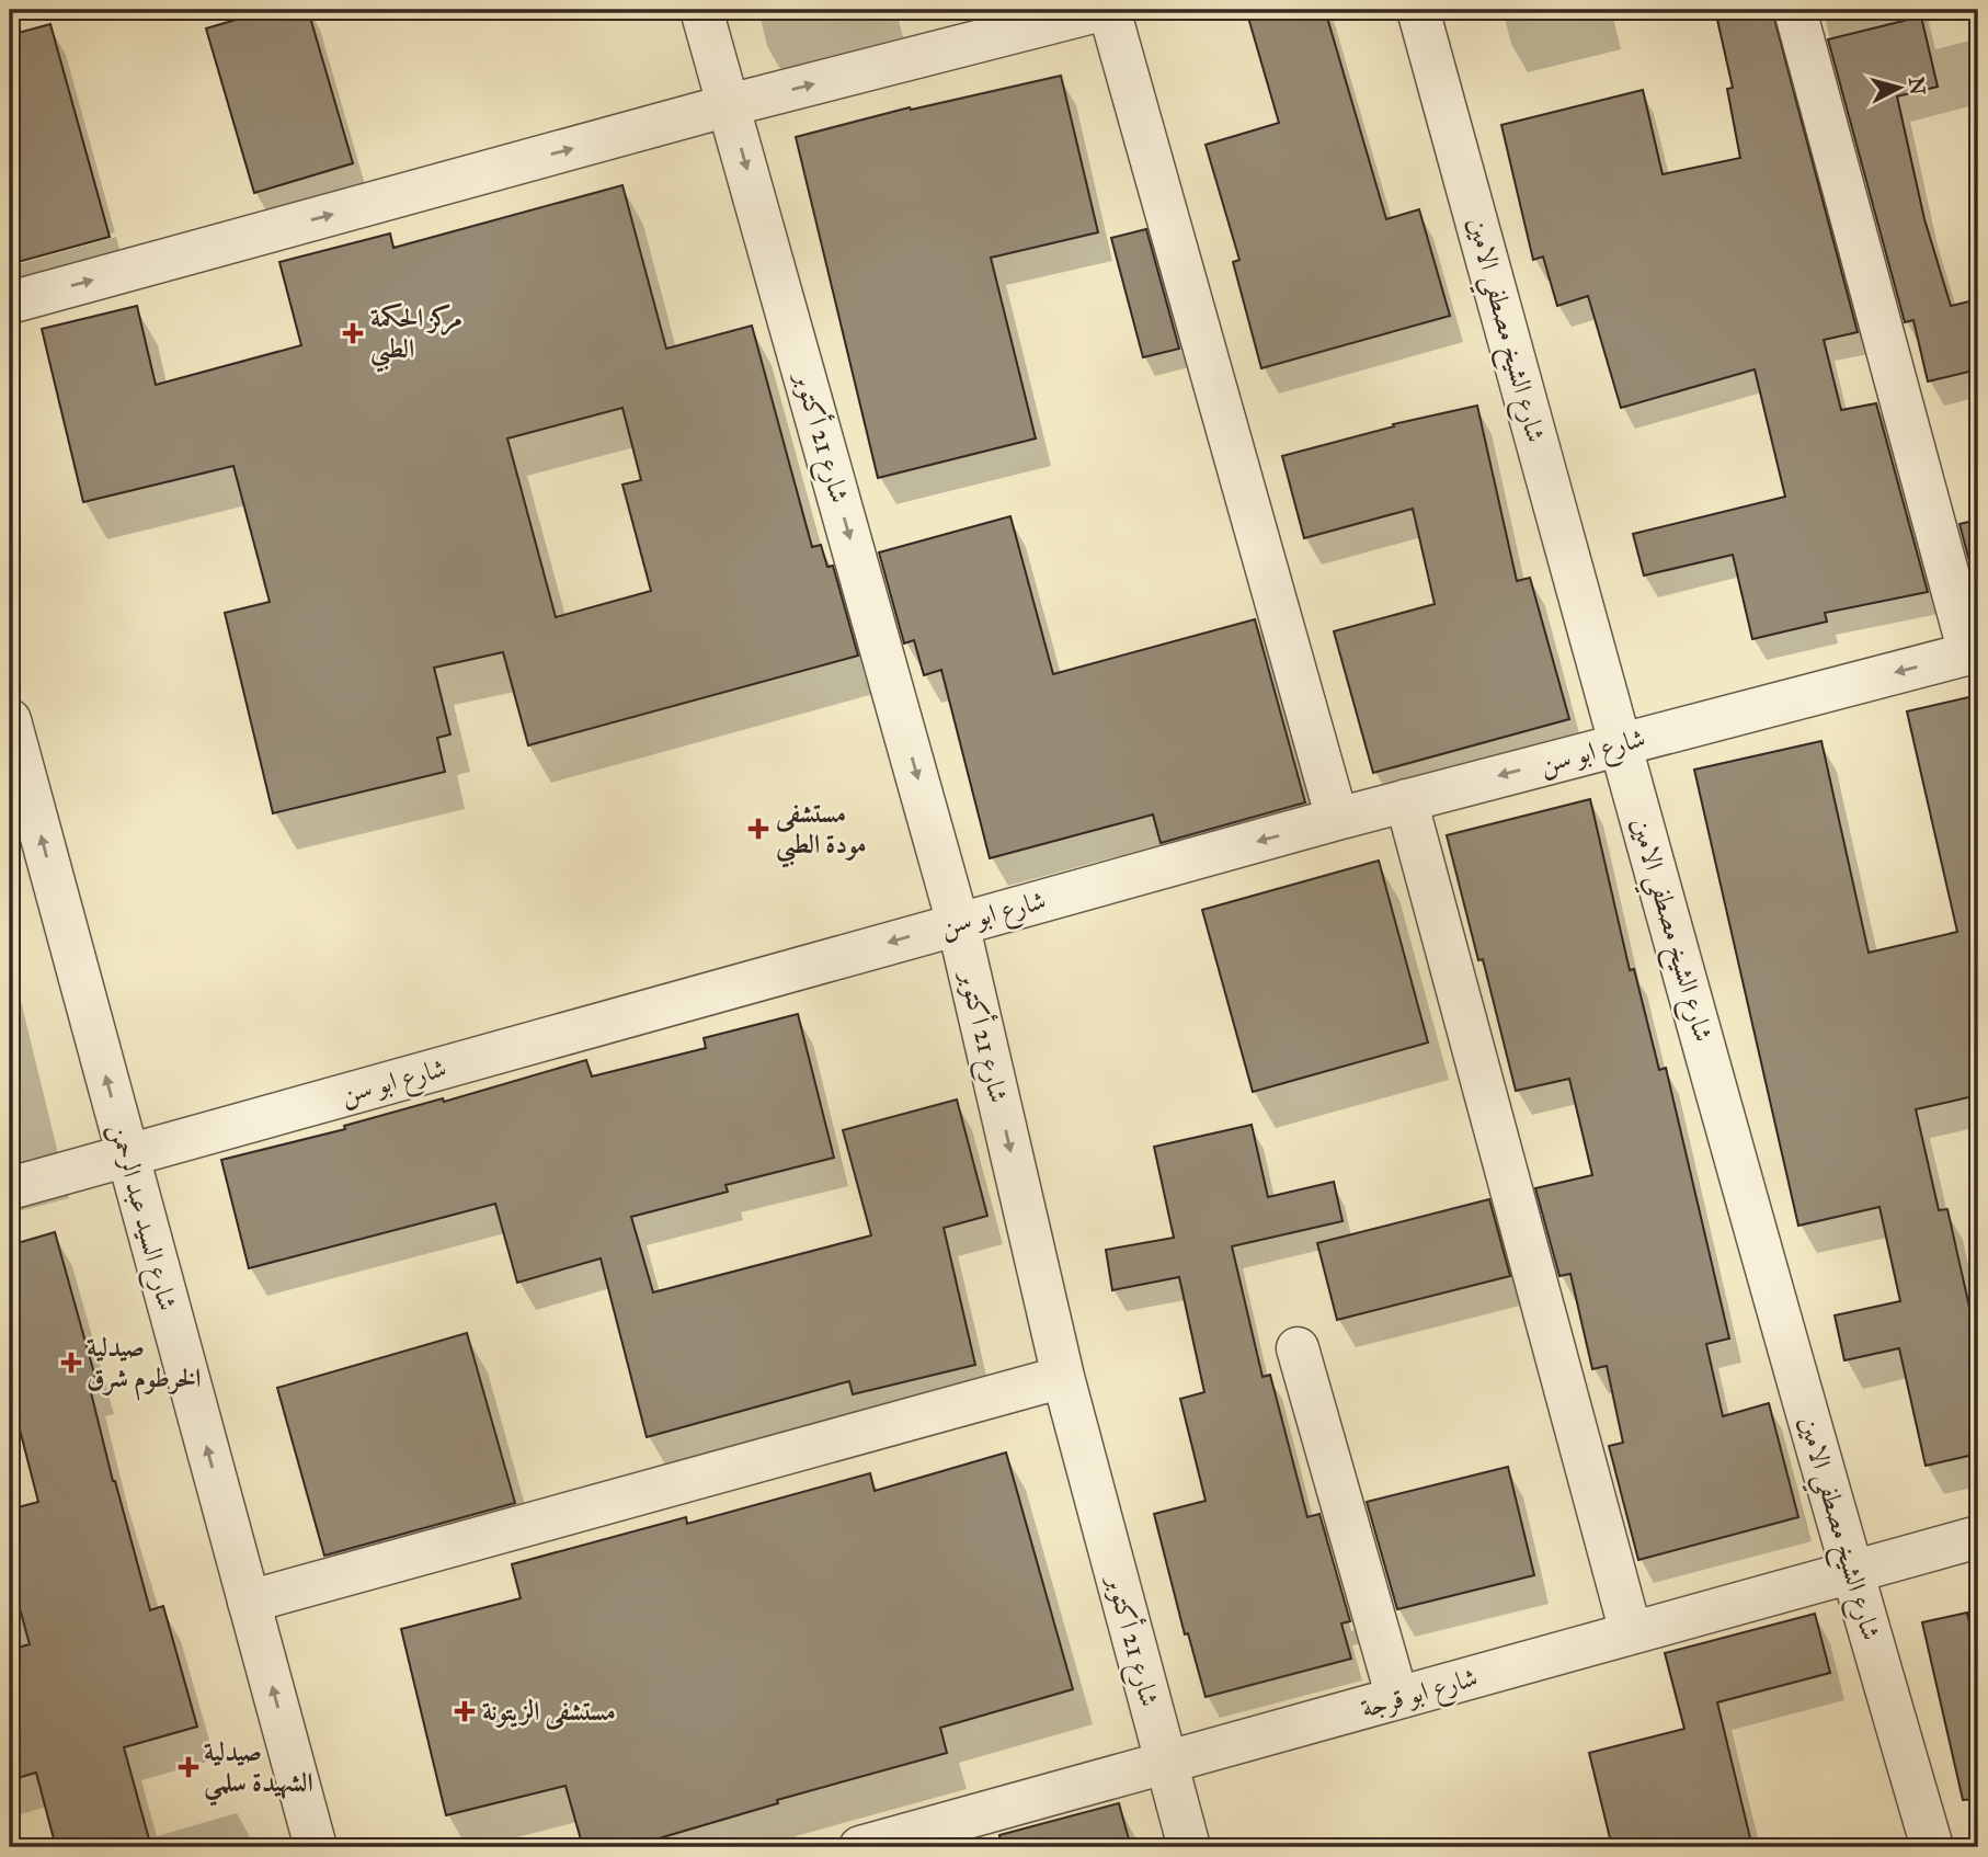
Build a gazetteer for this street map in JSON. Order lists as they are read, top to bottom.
{
  "streets": {
    "street": [
      "شارع الشيخ مصطفي الامين",
      "شارع 21 أكتوبر",
      "شارع ابو سن",
      "شارع السيد عبد الرحمن",
      "شارع ابو قرجة"
    ]
  },
  "crossings": [
    ["شارع الشيخ مصطفي الامين", "شارع ابو سن"],
    ["شارع الشيخ مصطفي الامين", "شارع ابو قرجة"],
    ["شارع 21 أكتوبر", "شارع ابو سن"],
    ["شارع 21 أكتوبر", "شارع ابو قرجة"],
    ["شارع ابو سن", "شارع السيد عبد الرحمن"]
  ],
  "one_way": ["شارع 21 أكتوبر", "شارع ابو سن", "شارع السيد عبد الرحمن"],
  "places": {
    "health": [
      "مركز الحكمة الطبي",
      "مستشفى مودة الطبي",
      "صيدلية الخرطوم شرق",
      "مستشفى الزيتونة",
      "صيدلية الشهيدة سلمي"
    ]
  },
  "north": "right"
}
